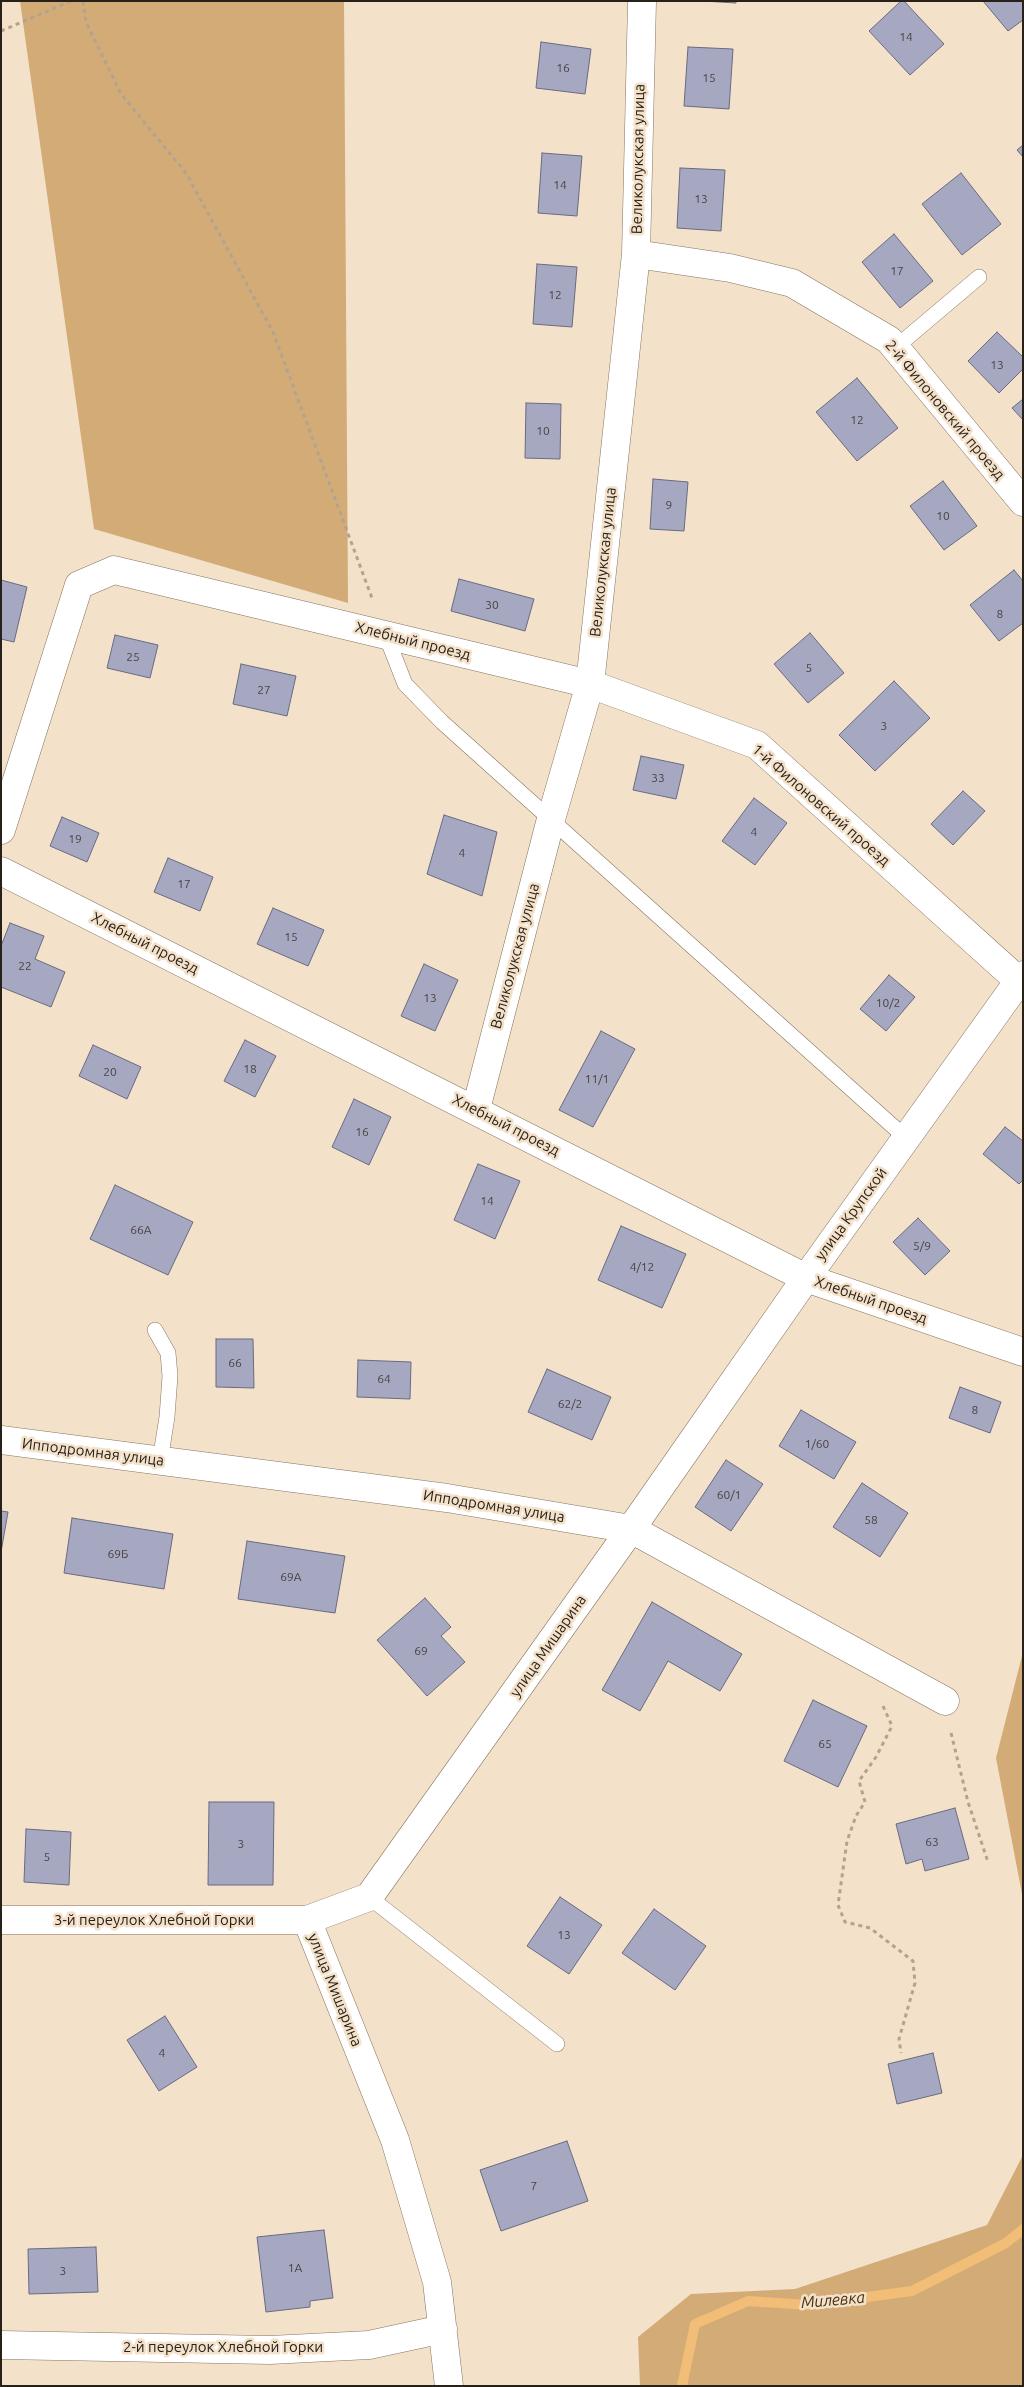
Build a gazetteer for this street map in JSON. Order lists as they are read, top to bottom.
{
  "streets": {
    "street": [
      "Великолукская улица",
      "2-й Филоновский проезд",
      "Хлебный проезд",
      "1-й Филоновский проезд",
      "улица Крупской",
      "Ипподромная улица",
      "улица Мишарина",
      "3-й переулок Хлебной Горки",
      "2-й переулок Хлебной Горки"
    ]
  },
  "crossings": [
    ["Великолукская улица", "2-й Филоновский проезд"],
    ["Великолукская улица", "Хлебный проезд"],
    ["Великолукская улица", "1-й Филоновский проезд"],
    ["Хлебный проезд", "1-й Филоновский проезд"],
    ["Хлебный проезд", "улица Крупской"],
    ["1-й Филоновский проезд", "улица Крупской"],
    ["улица Крупской", "Ипподромная улица"],
    ["улица Крупской", "улица Мишарина"],
    ["Ипподромная улица", "улица Мишарина"],
    ["улица Мишарина", "3-й переулок Хлебной Горки"],
    ["улица Мишарина", "2-й переулок Хлебной Горки"]
  ],
  "water": ["Милевка"],
  "house_numbers": [
    "14",
    "16",
    "15",
    "14",
    "13",
    "17",
    "12",
    "13",
    "12",
    "10",
    "9",
    "10",
    "30",
    "8",
    "25",
    "5",
    "27",
    "3",
    "33",
    "4",
    "19",
    "4",
    "17",
    "15",
    "22",
    "13",
    "10/2",
    "18",
    "20",
    "11/1",
    "16",
    "14",
    "66А",
    "5/9",
    "4/12",
    "66",
    "64",
    "62/2",
    "8",
    "1/60",
    "60/1",
    "58",
    "69Б",
    "69А",
    "69",
    "65",
    "63",
    "3",
    "5",
    "13",
    "4",
    "7",
    "1А",
    "3"
  ]
}
